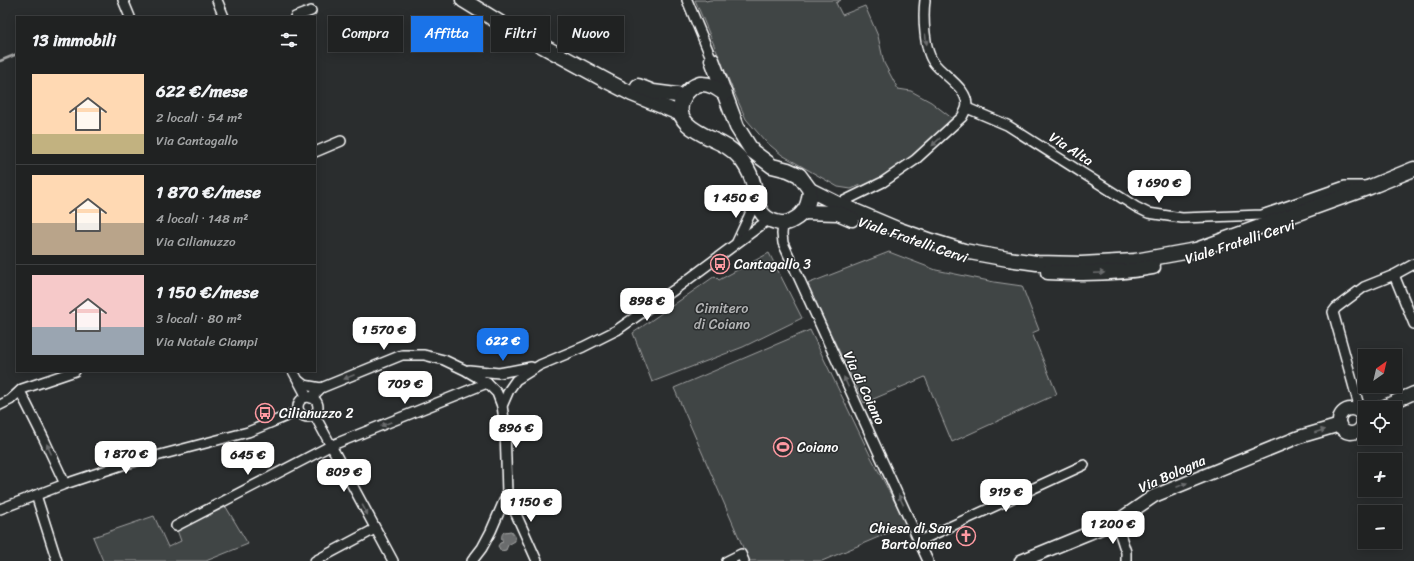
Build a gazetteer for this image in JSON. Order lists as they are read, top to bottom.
{
  "streets": {
    "main road": ["Viale Fratelli Cervi"],
    "street": ["Via Alta", "Via di Coiano", "Via Bologna"]
  },
  "crossings": [
    ["Via Alta", "Viale Fratelli Cervi"]
  ],
  "one_way": ["Via di Coiano", "Via Bologna"],
  "parks": ["Cimitero di Coiano"],
  "places": {
    "bus stop": ["Cantagallo 3", "Cilianuzzo 2"],
    "sports": ["Coiano"],
    "church": ["Chiesa di San Bartolomeo"]
  },
  "north": "top right",
  "page": {
    "chip": [
      "Compra",
      "Affitta",
      "Filtri",
      "Nuovo"
    ],
    "heading": "13 immobili",
    "list": [
      {
        "name": "622 €/mese",
        "note": "2 locali · 54 m² · Via Cantagallo"
      },
      {
        "name": "1 870 €/mese",
        "note": "4 locali · 148 m² · Via Cilianuzzo"
      },
      {
        "name": "1 150 €/mese",
        "note": "3 locali · 80 m² · Via Natale Ciampi"
      }
    ],
    "price": [
      "1 690 €",
      "1 450 €",
      "898 €",
      "1 570 €",
      "622 €",
      "709 €",
      "896 €",
      "1 870 €",
      "645 €",
      "809 €",
      "919 €",
      "1 150 €",
      "1 200 €"
    ],
    "map_buttons": ["+", "−"]
  }
}
